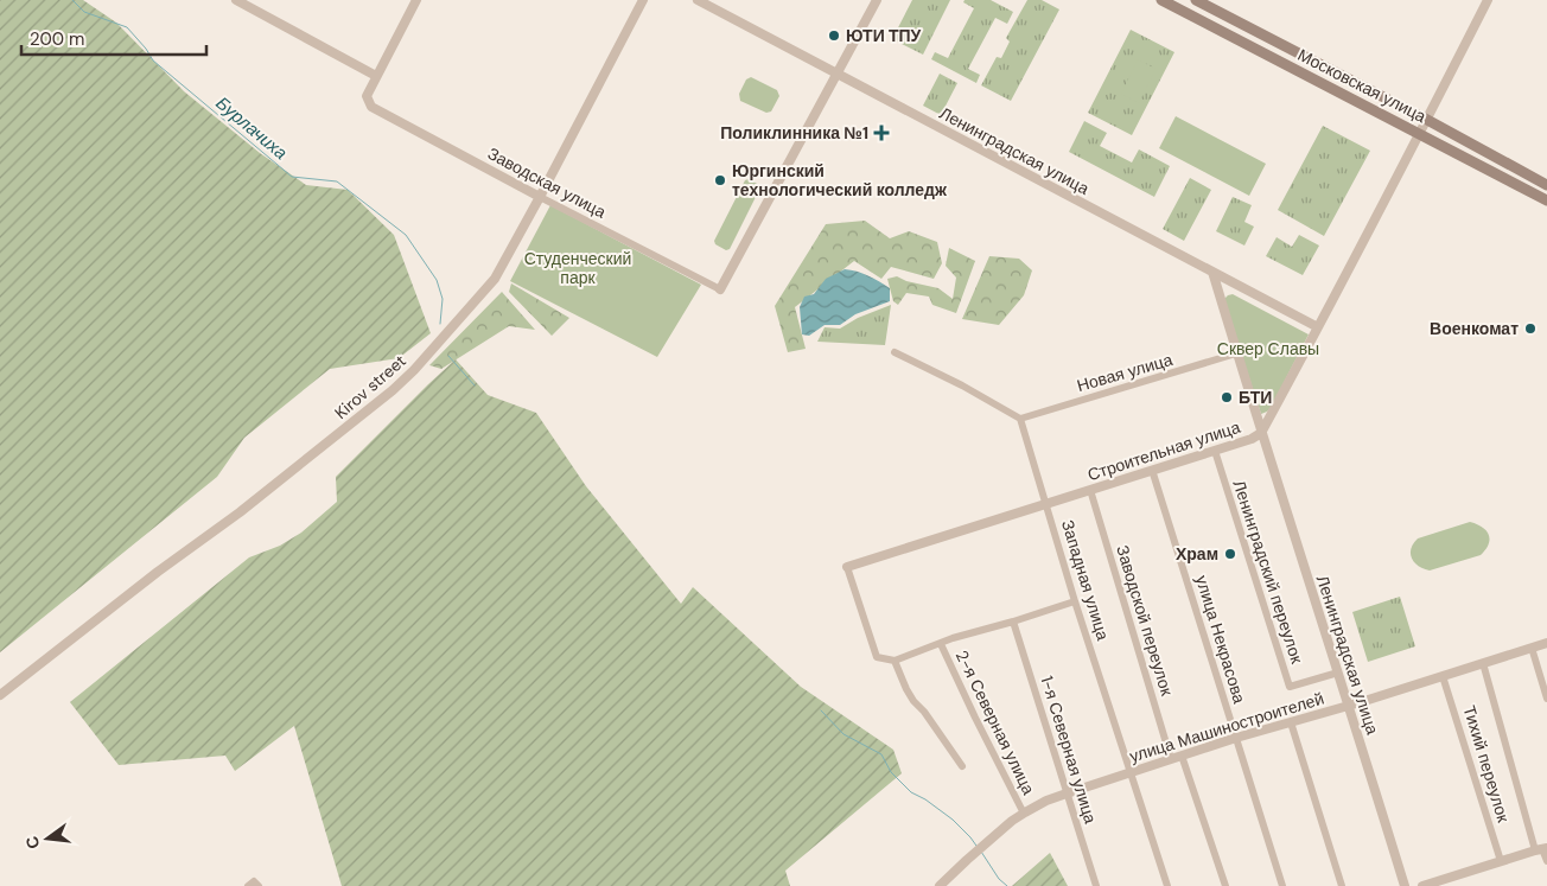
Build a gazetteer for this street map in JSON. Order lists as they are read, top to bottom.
{
  "streets": {
    "main road": ["Московская улица"],
    "street": [
      "Ленинградская улица",
      "Заводская улица",
      "Новая улица",
      "Kirov street",
      "Строительная улица",
      "Ленинградский переулок",
      "Западная улица",
      "Заводской переулок",
      "улица Некрасова",
      "2-я Северная улица",
      "улица Машиностроителей",
      "1-я Северная улица",
      "Тихий переулок"
    ]
  },
  "crossings": [
    ["Московская улица", "Строительная улица"],
    ["Ленинградская улица", "Новая улица"],
    ["Ленинградская улица", "Строительная улица"],
    ["Ленинградская улица", "Ленинградский переулок"],
    ["Ленинградская улица", "улица Машиностроителей"],
    ["Заводская улица", "Kirov street"],
    ["Новая улица", "Западная улица"],
    ["Строительная улица", "Ленинградский переулок"],
    ["Строительная улица", "Западная улица"],
    ["Строительная улица", "Заводской переулок"],
    ["Строительная улица", "улица Некрасова"],
    ["Западная улица", "улица Машиностроителей"],
    ["Заводской переулок", "улица Машиностроителей"],
    ["улица Некрасова", "улица Машиностроителей"],
    ["2-я Северная улица", "улица Машиностроителей"],
    ["улица Машиностроителей", "1-я Северная улица"],
    ["улица Машиностроителей", "Тихий переулок"]
  ],
  "water": ["Бурлачиха"],
  "parks": ["Студенческий парк", "Сквер Славы"],
  "places": {
    "other": [
      "ЮТИ ТПУ",
      "Юргинский технологический колледж",
      "Военкомат",
      "БТИ",
      "Храм"
    ],
    "health": ["Поликлинника №1"]
  },
  "scale_bar": "200 m",
  "north": "left"
}
